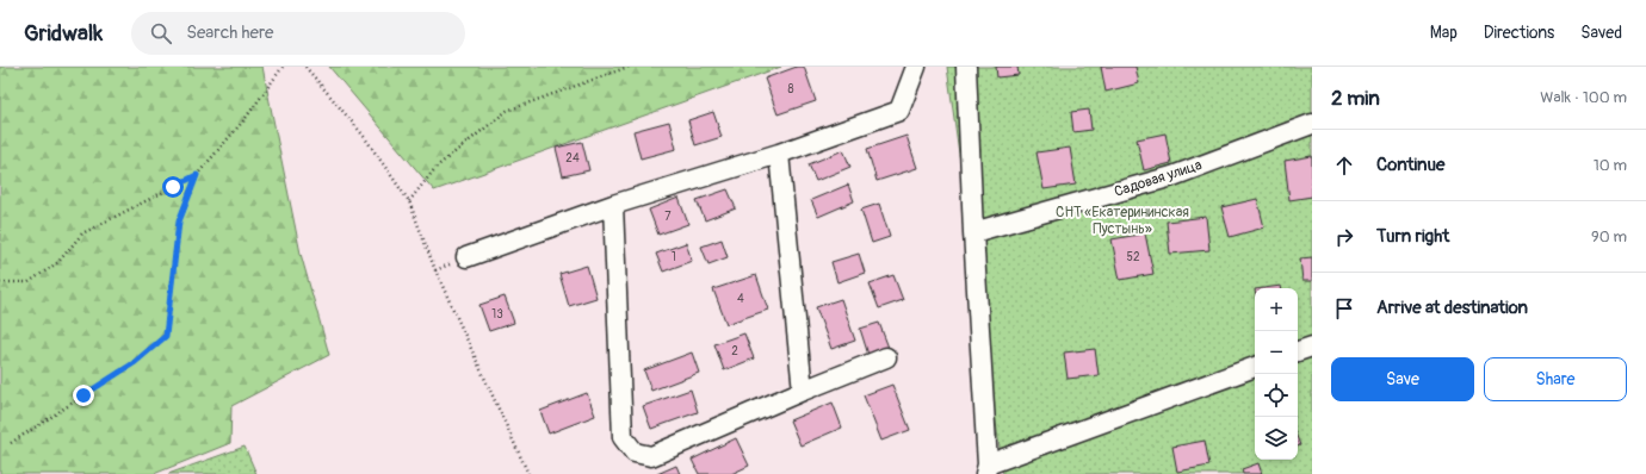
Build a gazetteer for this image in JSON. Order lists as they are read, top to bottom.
{
  "streets": {
    "street": ["Садовая улица"]
  },
  "parks": ["СНТ «Екатерининская Пустынь»"],
  "house_numbers": [
    "8",
    "24",
    "7",
    "1",
    "52",
    "4",
    "13",
    "2"
  ],
  "page": {
    "header": "Gridwalk",
    "search": "Search here",
    "nav": ["Map", "Directions", "Saved"],
    "heading": ["2 min", "Walk · 100 m"],
    "list": [
      ["Continue", "10 m"],
      ["Turn right", "90 m"],
      "Arrive at destination"
    ],
    "map_buttons": ["+", "−"],
    "buttons": ["Save", "Share"]
  }
}
